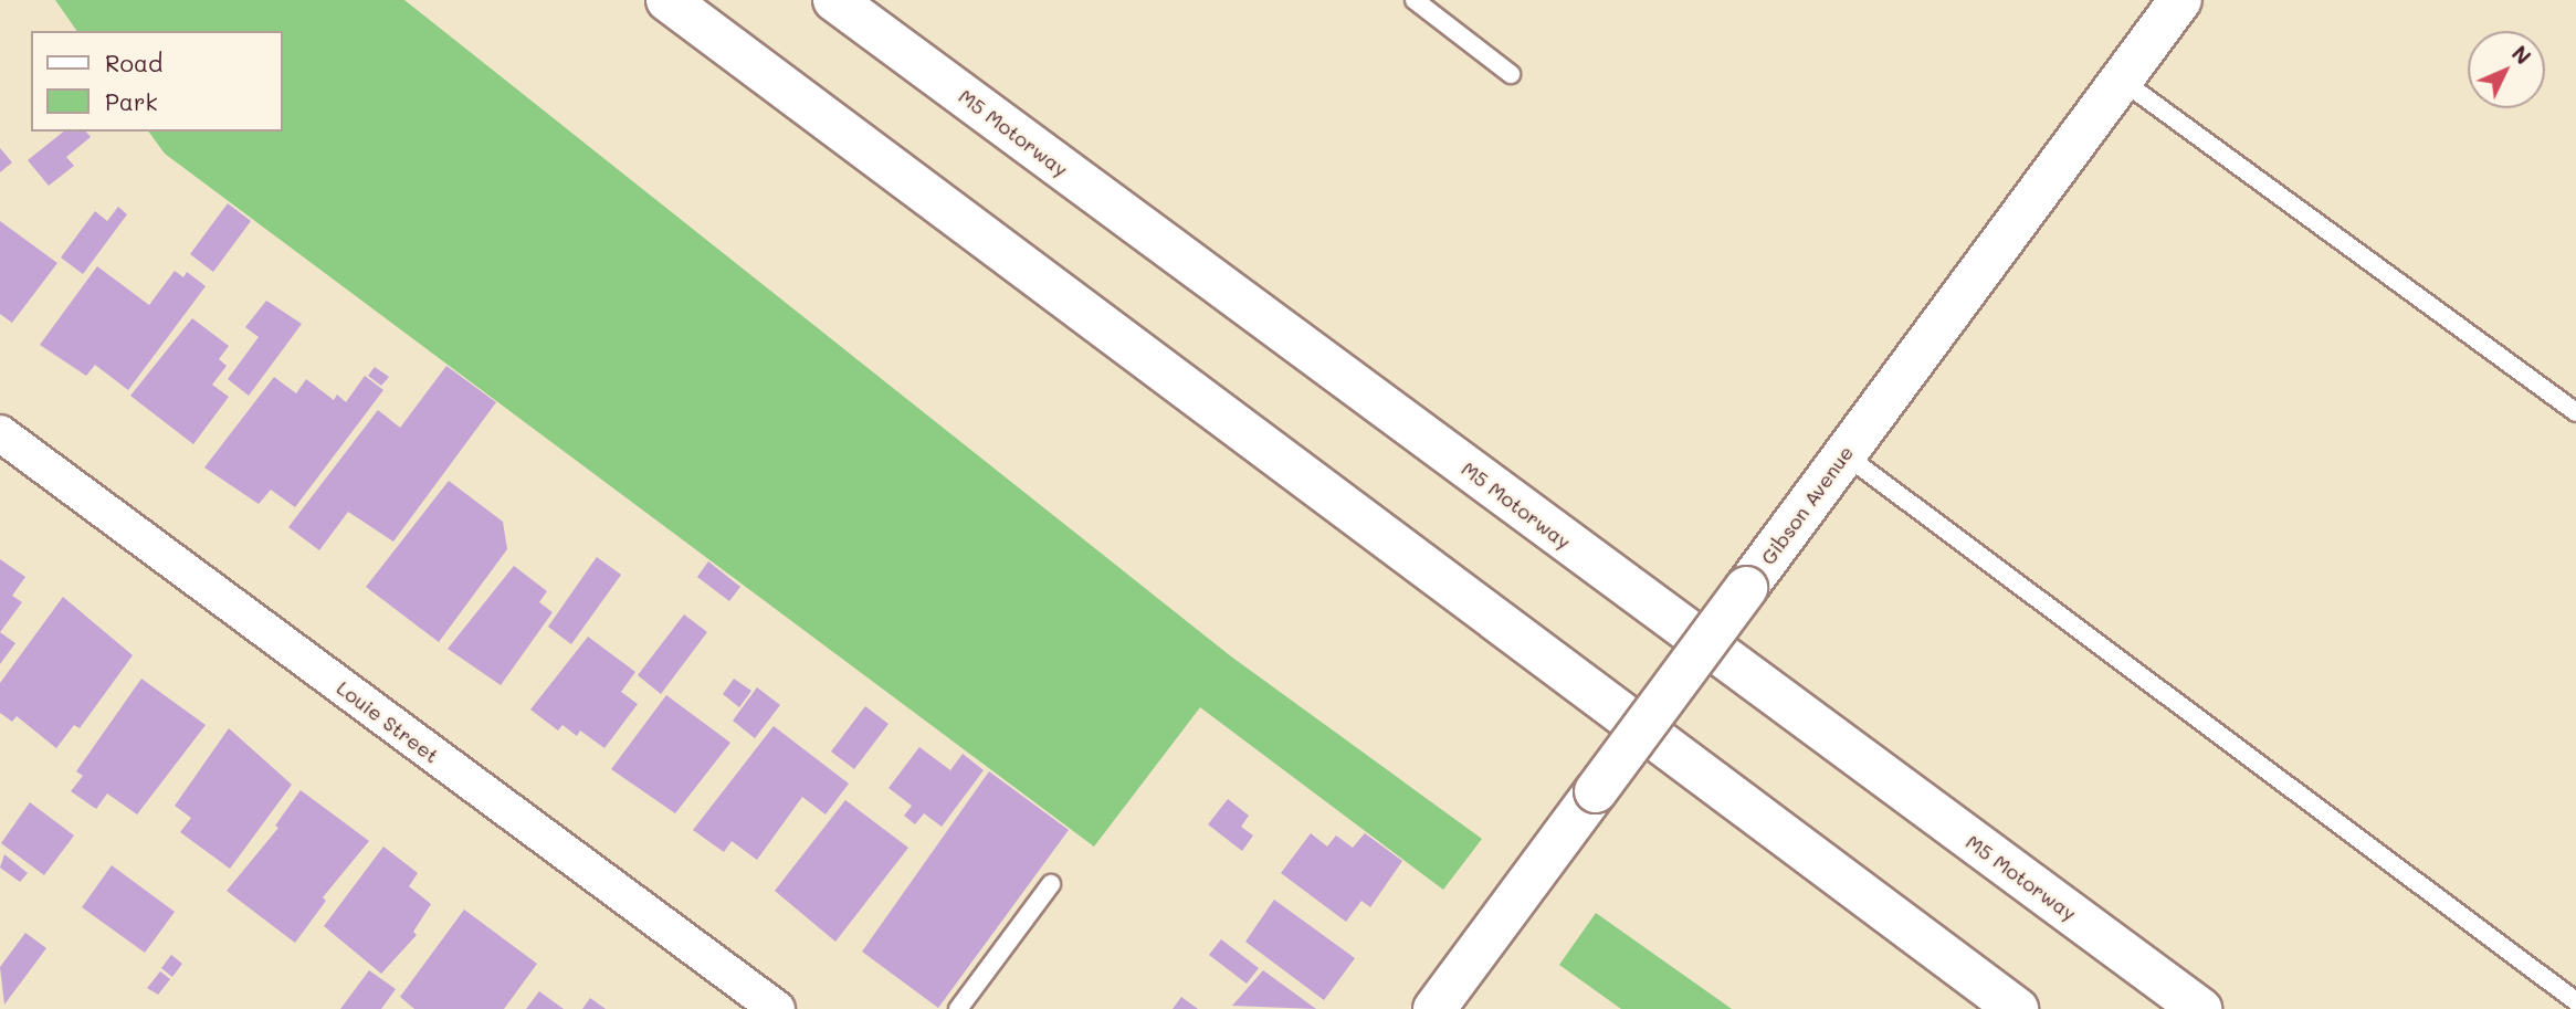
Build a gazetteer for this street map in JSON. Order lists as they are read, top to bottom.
{
  "streets": {
    "main road": ["M5 Motorway", "Gibson Avenue"],
    "street": ["Louie Street"]
  },
  "legend": ["Road", "Park"],
  "north": "top right"
}
